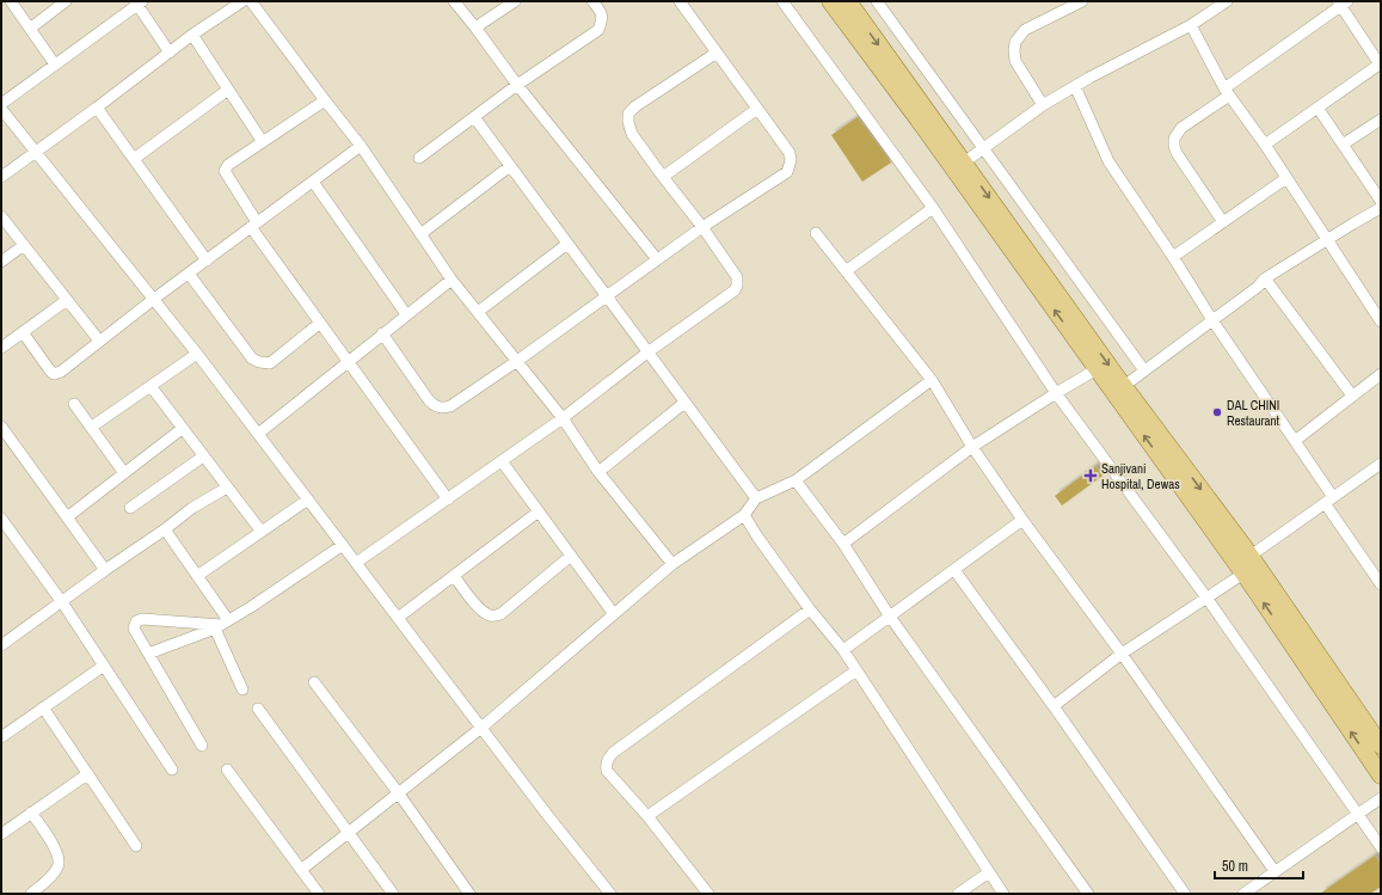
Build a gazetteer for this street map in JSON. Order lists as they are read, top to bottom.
{
  "places": {
    "other": ["DAL CHINI Restaurant"],
    "health": ["Sanjivani Hospital, Dewas"]
  },
  "scale_bar": "50 m"
}
